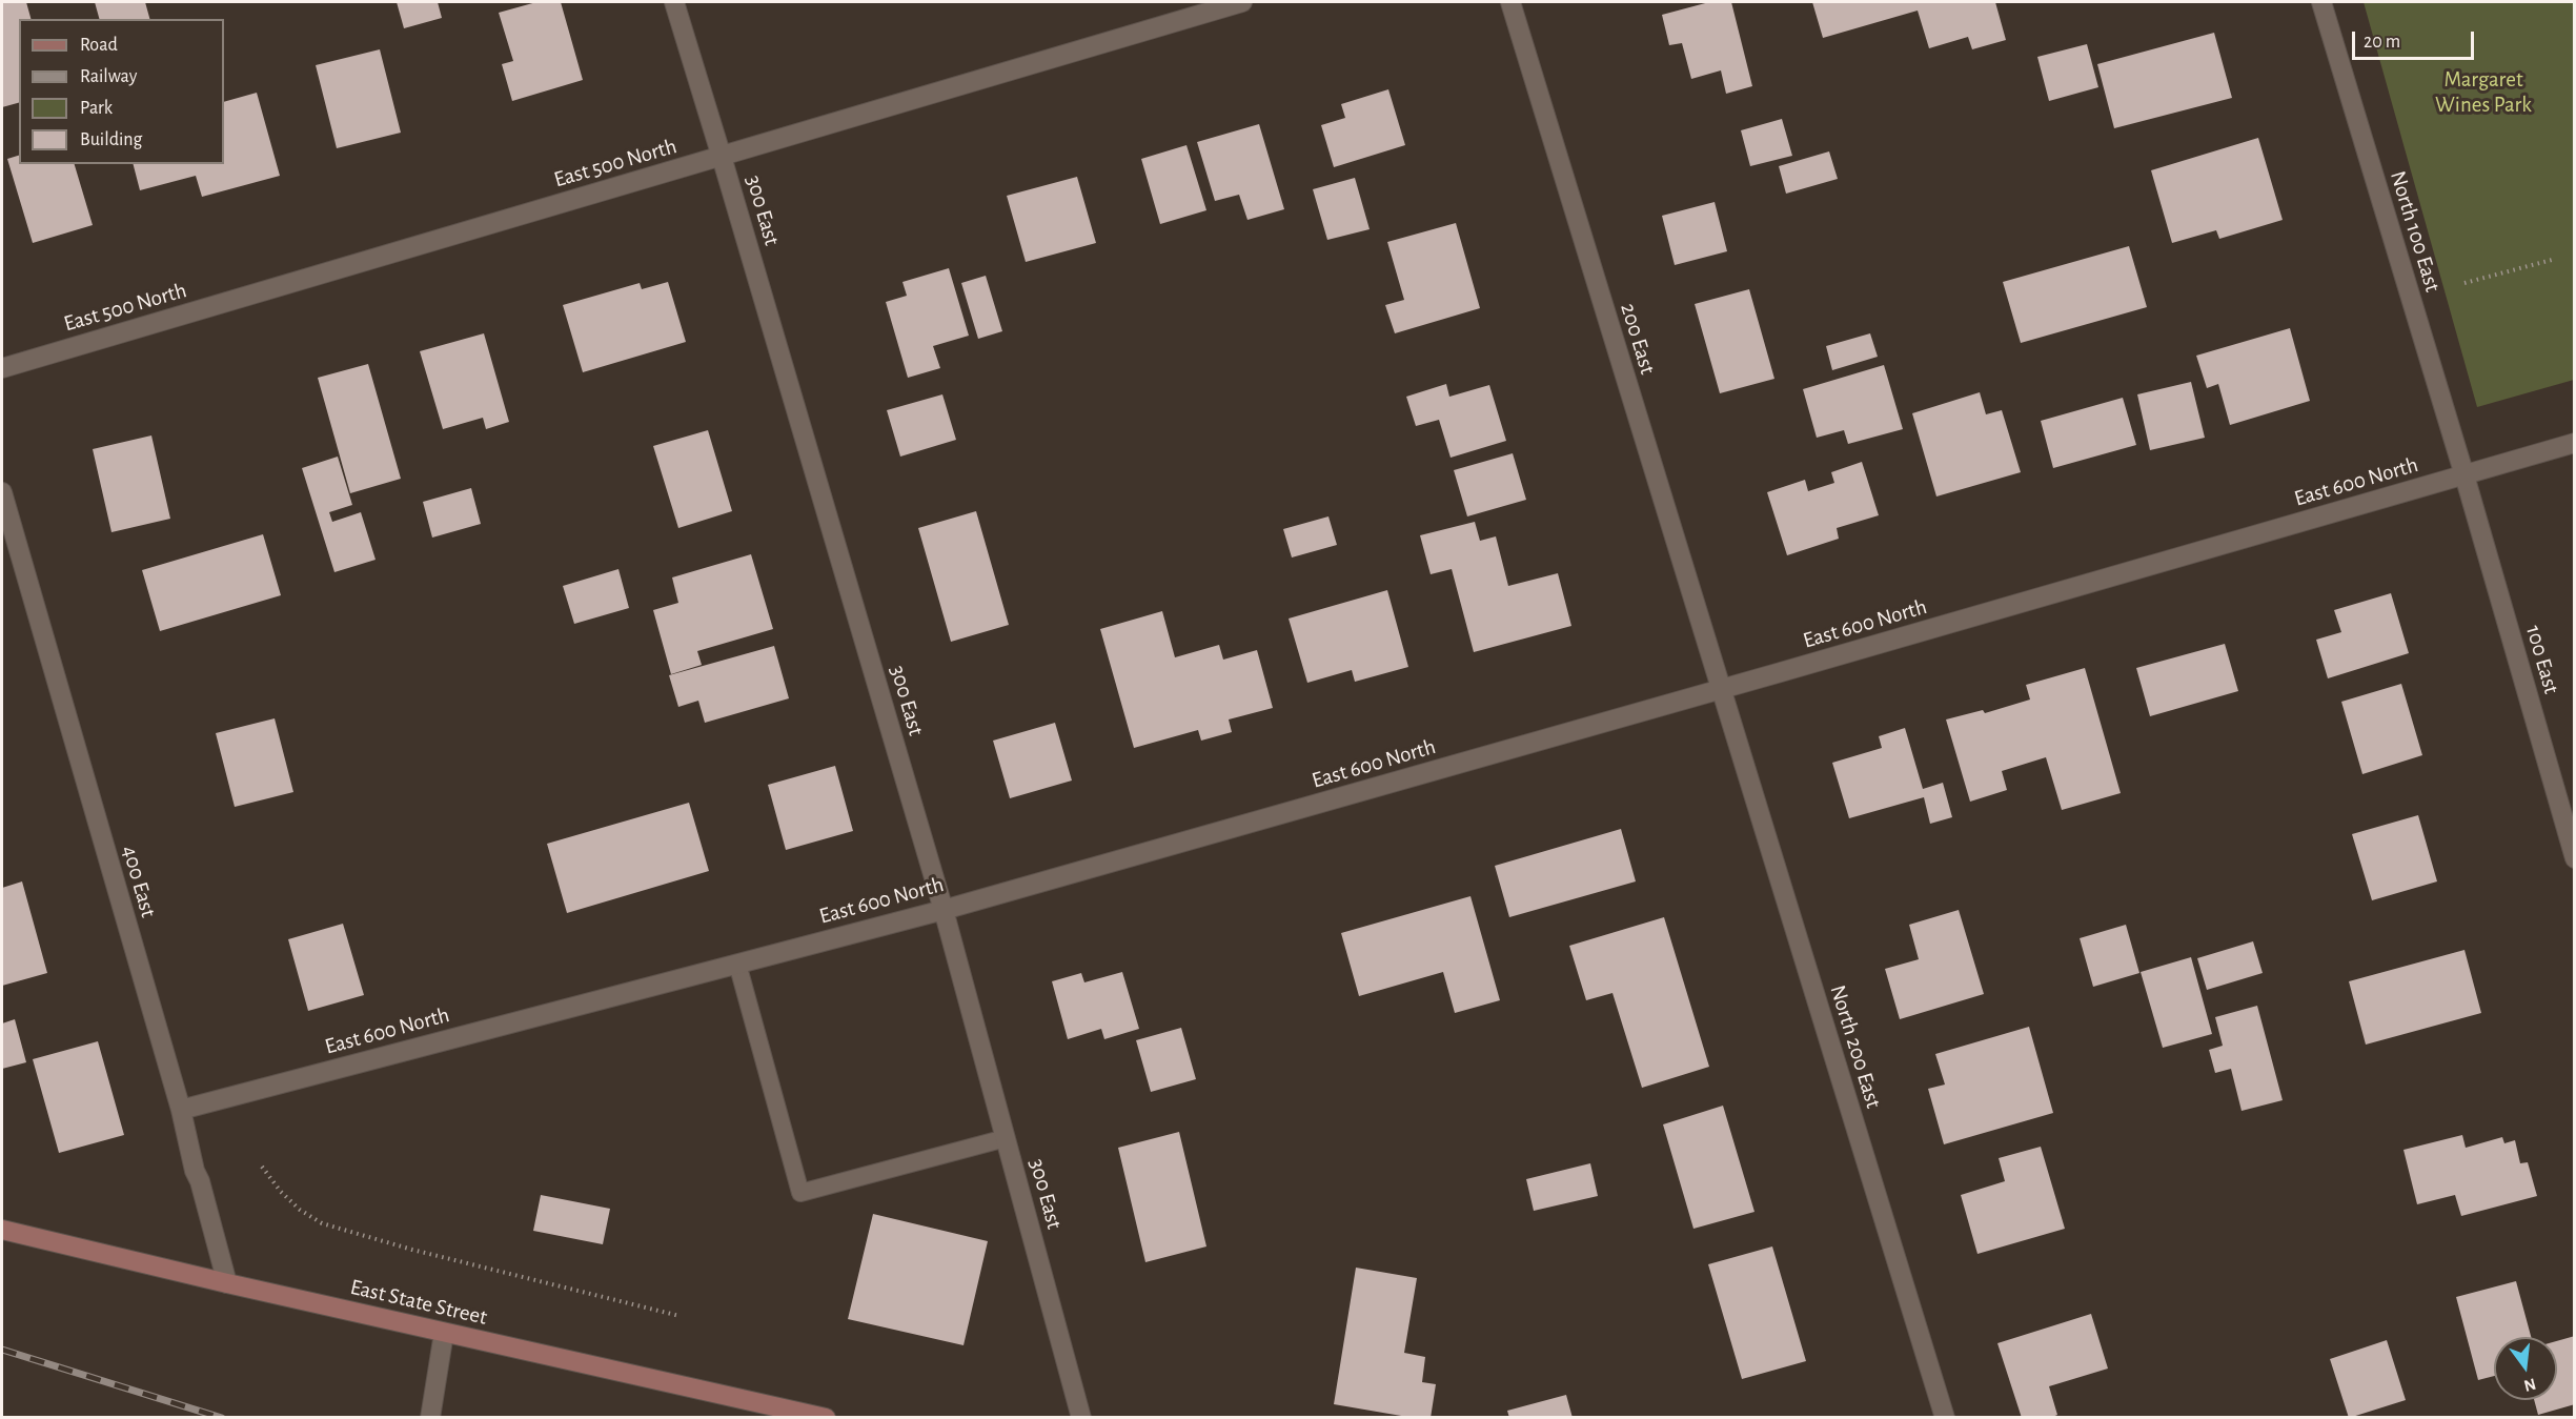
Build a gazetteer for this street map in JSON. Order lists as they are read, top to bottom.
{
  "streets": {
    "main road": ["East State Street"],
    "street": [
      "East 500 North",
      "300 East",
      "North 100 East",
      "200 East",
      "East 600 North",
      "100 East",
      "400 East",
      "North 200 East"
    ]
  },
  "crossings": [
    ["East 500 North", "300 East"],
    ["300 East", "East 600 North"],
    ["North 100 East", "East 600 North"],
    ["North 100 East", "100 East"],
    ["200 East", "East 600 North"],
    ["200 East", "North 200 East"],
    ["East 600 North", "100 East"],
    ["East 600 North", "400 East"],
    ["East 600 North", "North 200 East"],
    ["400 East", "East State Street"]
  ],
  "parks": ["Margaret Wines Park"],
  "legend": [
    "Road",
    "Railway",
    "Park",
    "Building"
  ],
  "scale_bar": "20 m",
  "north": "bottom"
}
